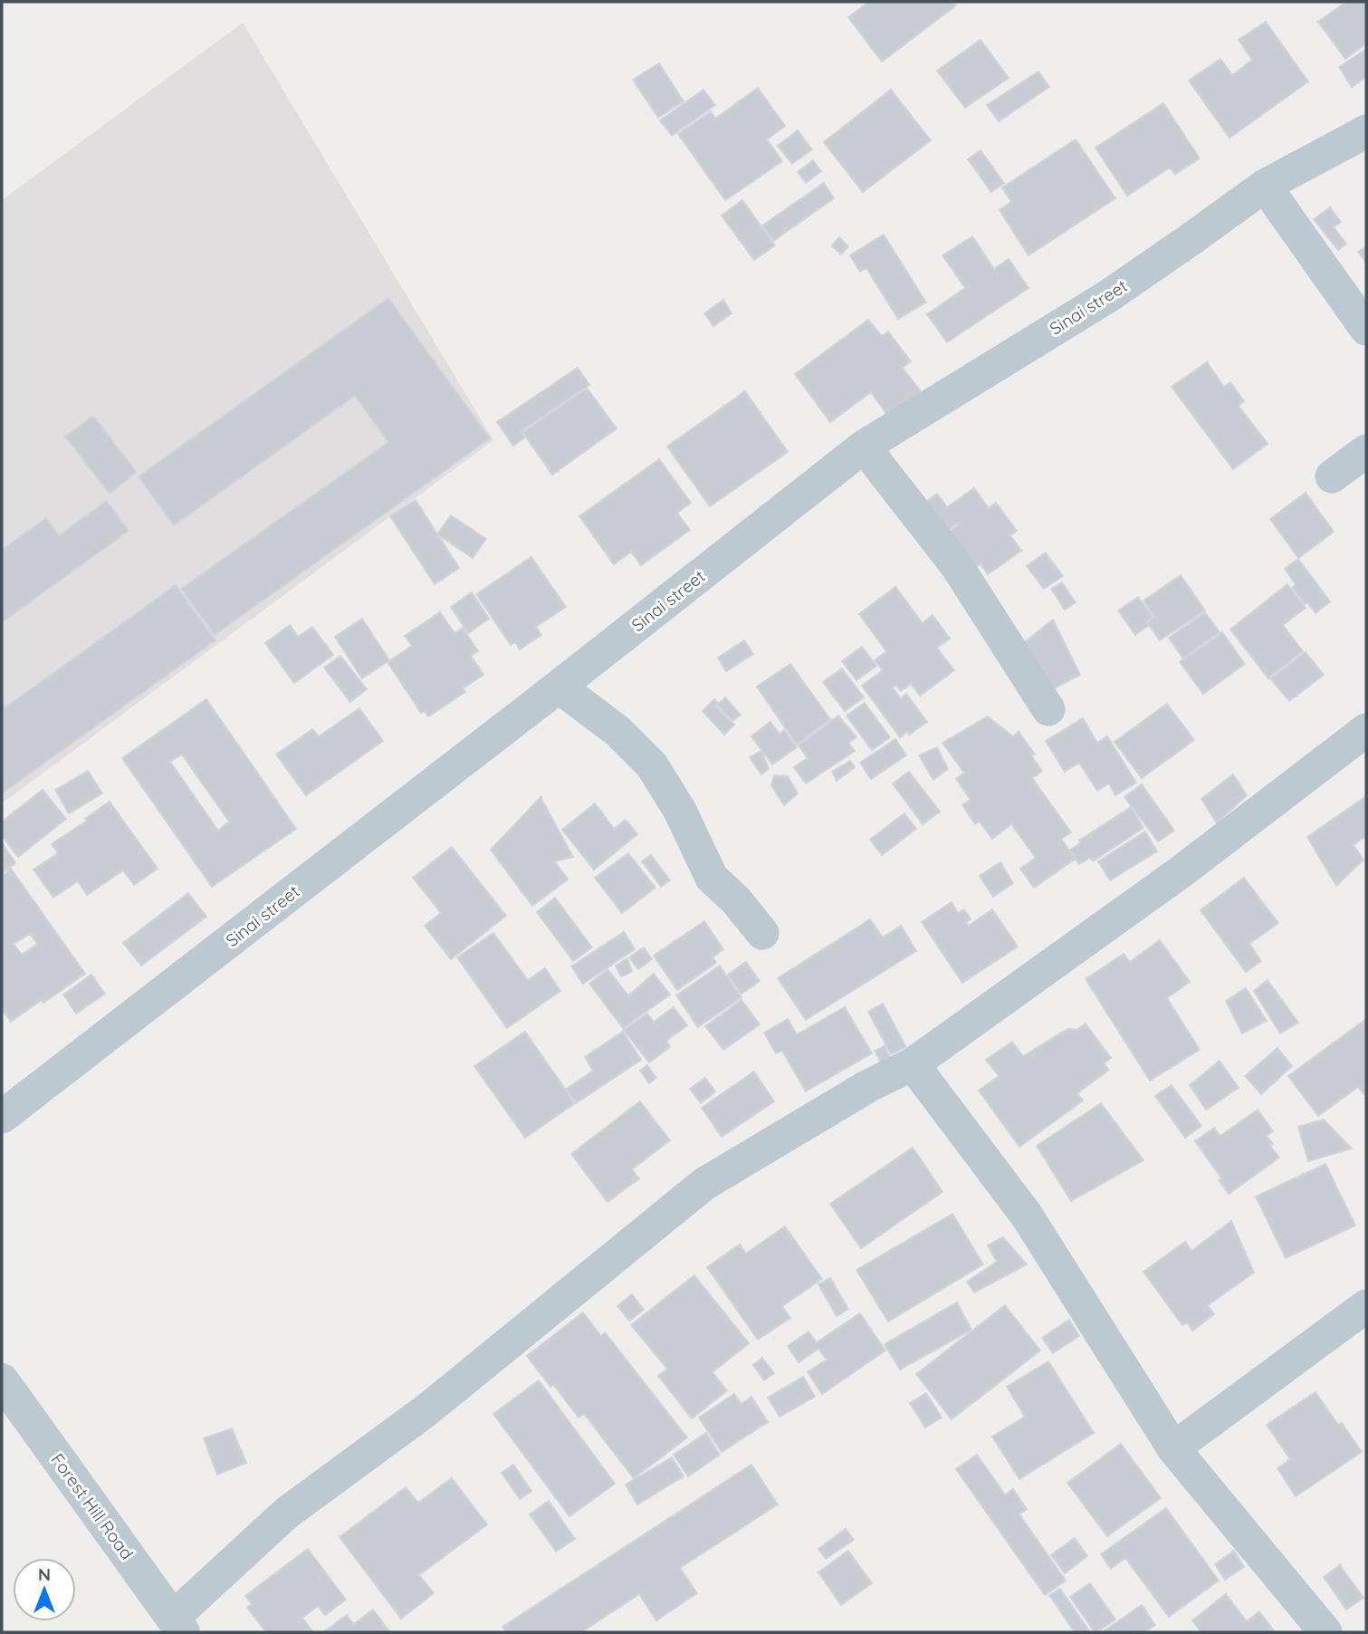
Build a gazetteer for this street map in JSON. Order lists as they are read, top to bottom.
{
  "streets": {
    "street": ["Sinai street", "Forest Hill Road"]
  },
  "north": "top"
}
